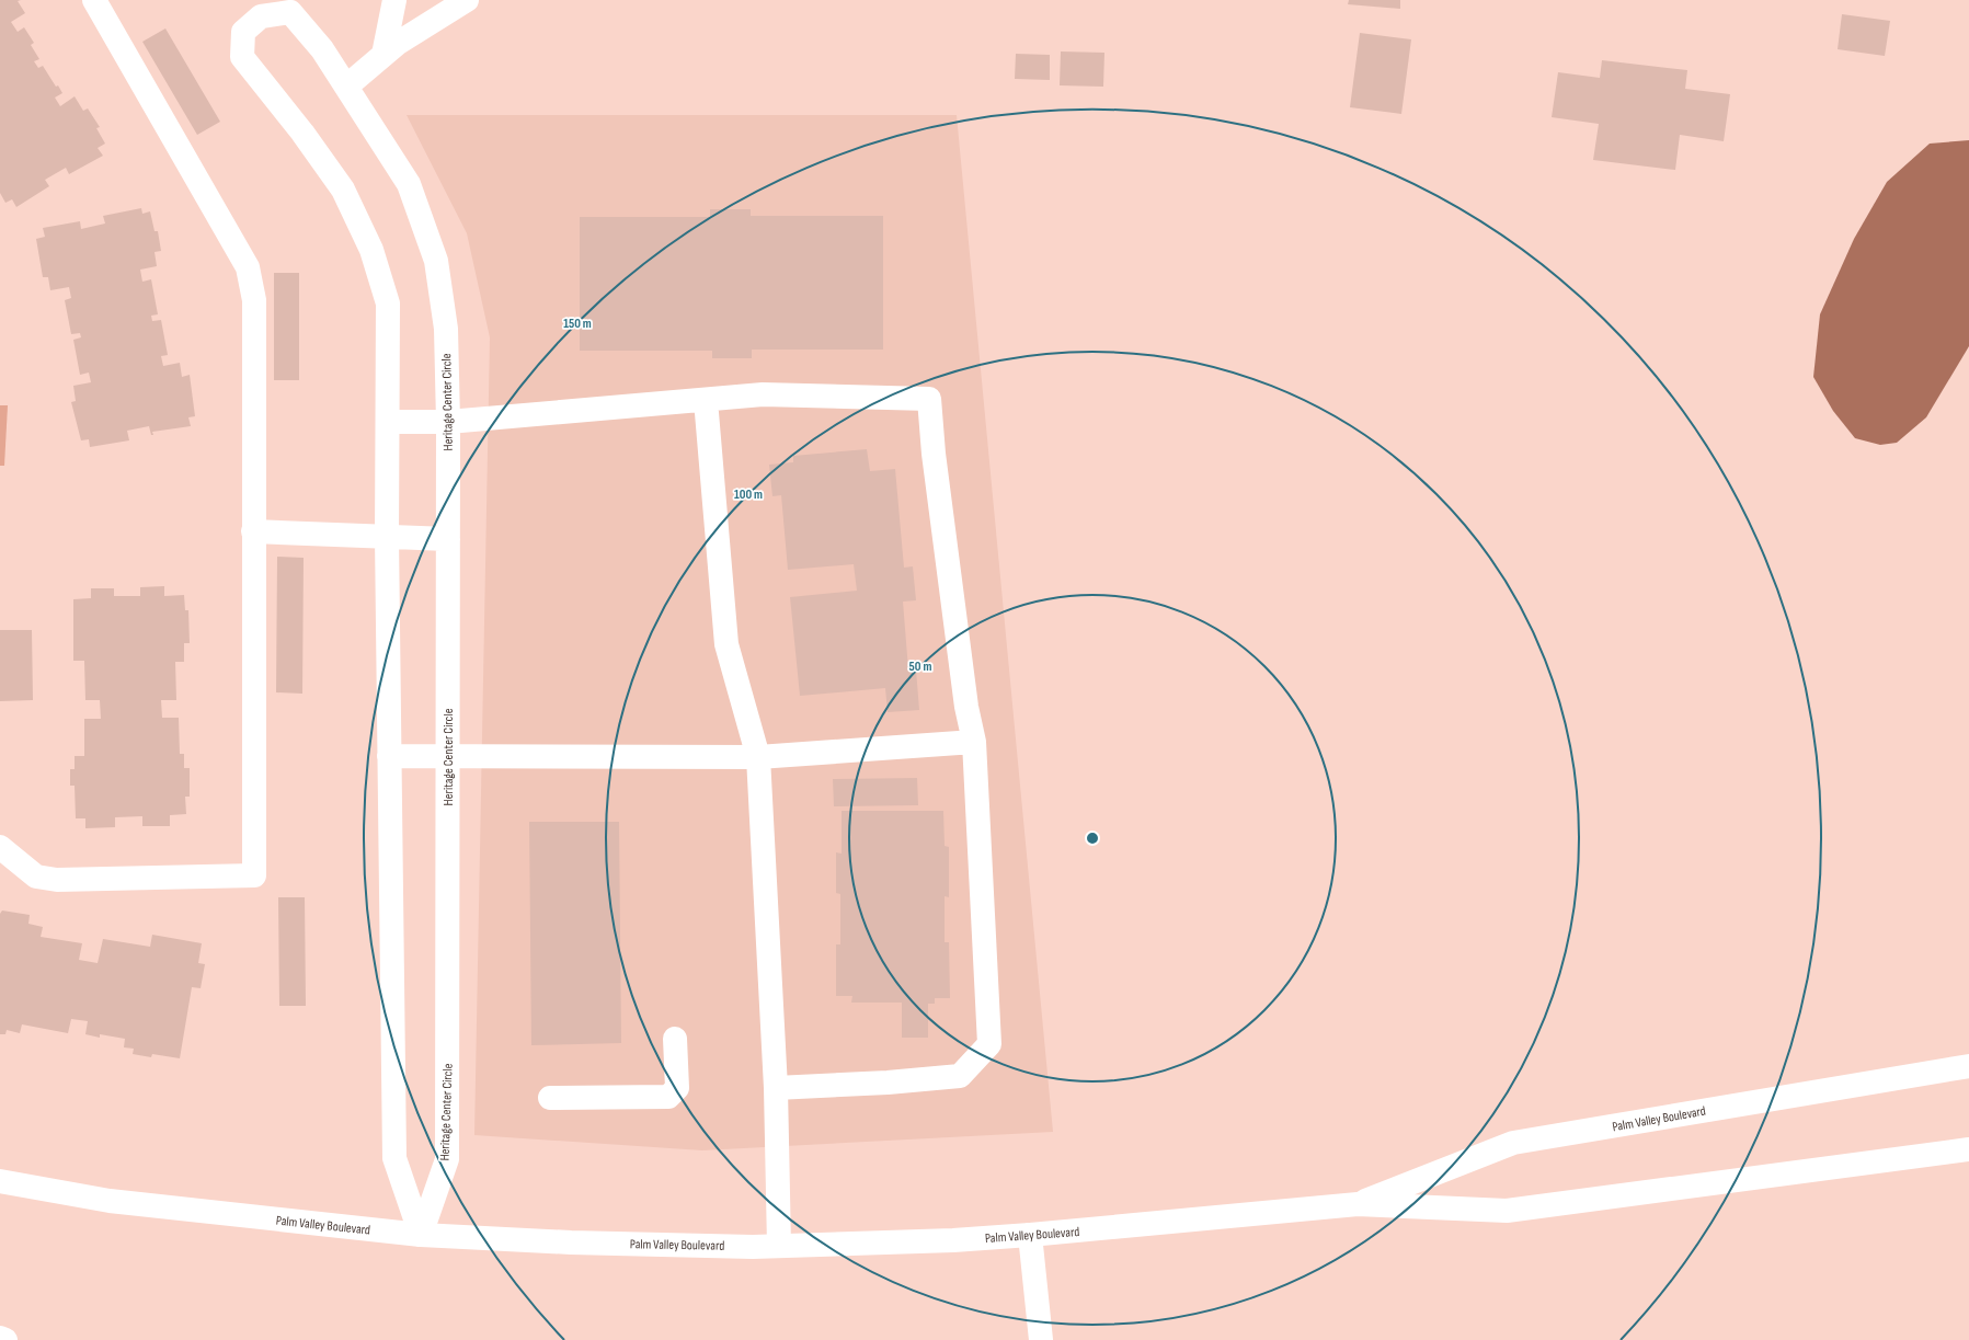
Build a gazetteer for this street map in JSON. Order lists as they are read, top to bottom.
{
  "streets": {
    "main road": ["Heritage Center Circle", "Palm Valley Boulevard"]
  },
  "crossings": [
    ["Heritage Center Circle", "Palm Valley Boulevard"]
  ],
  "rings": ["150 m", "100 m", "50 m"]
}
